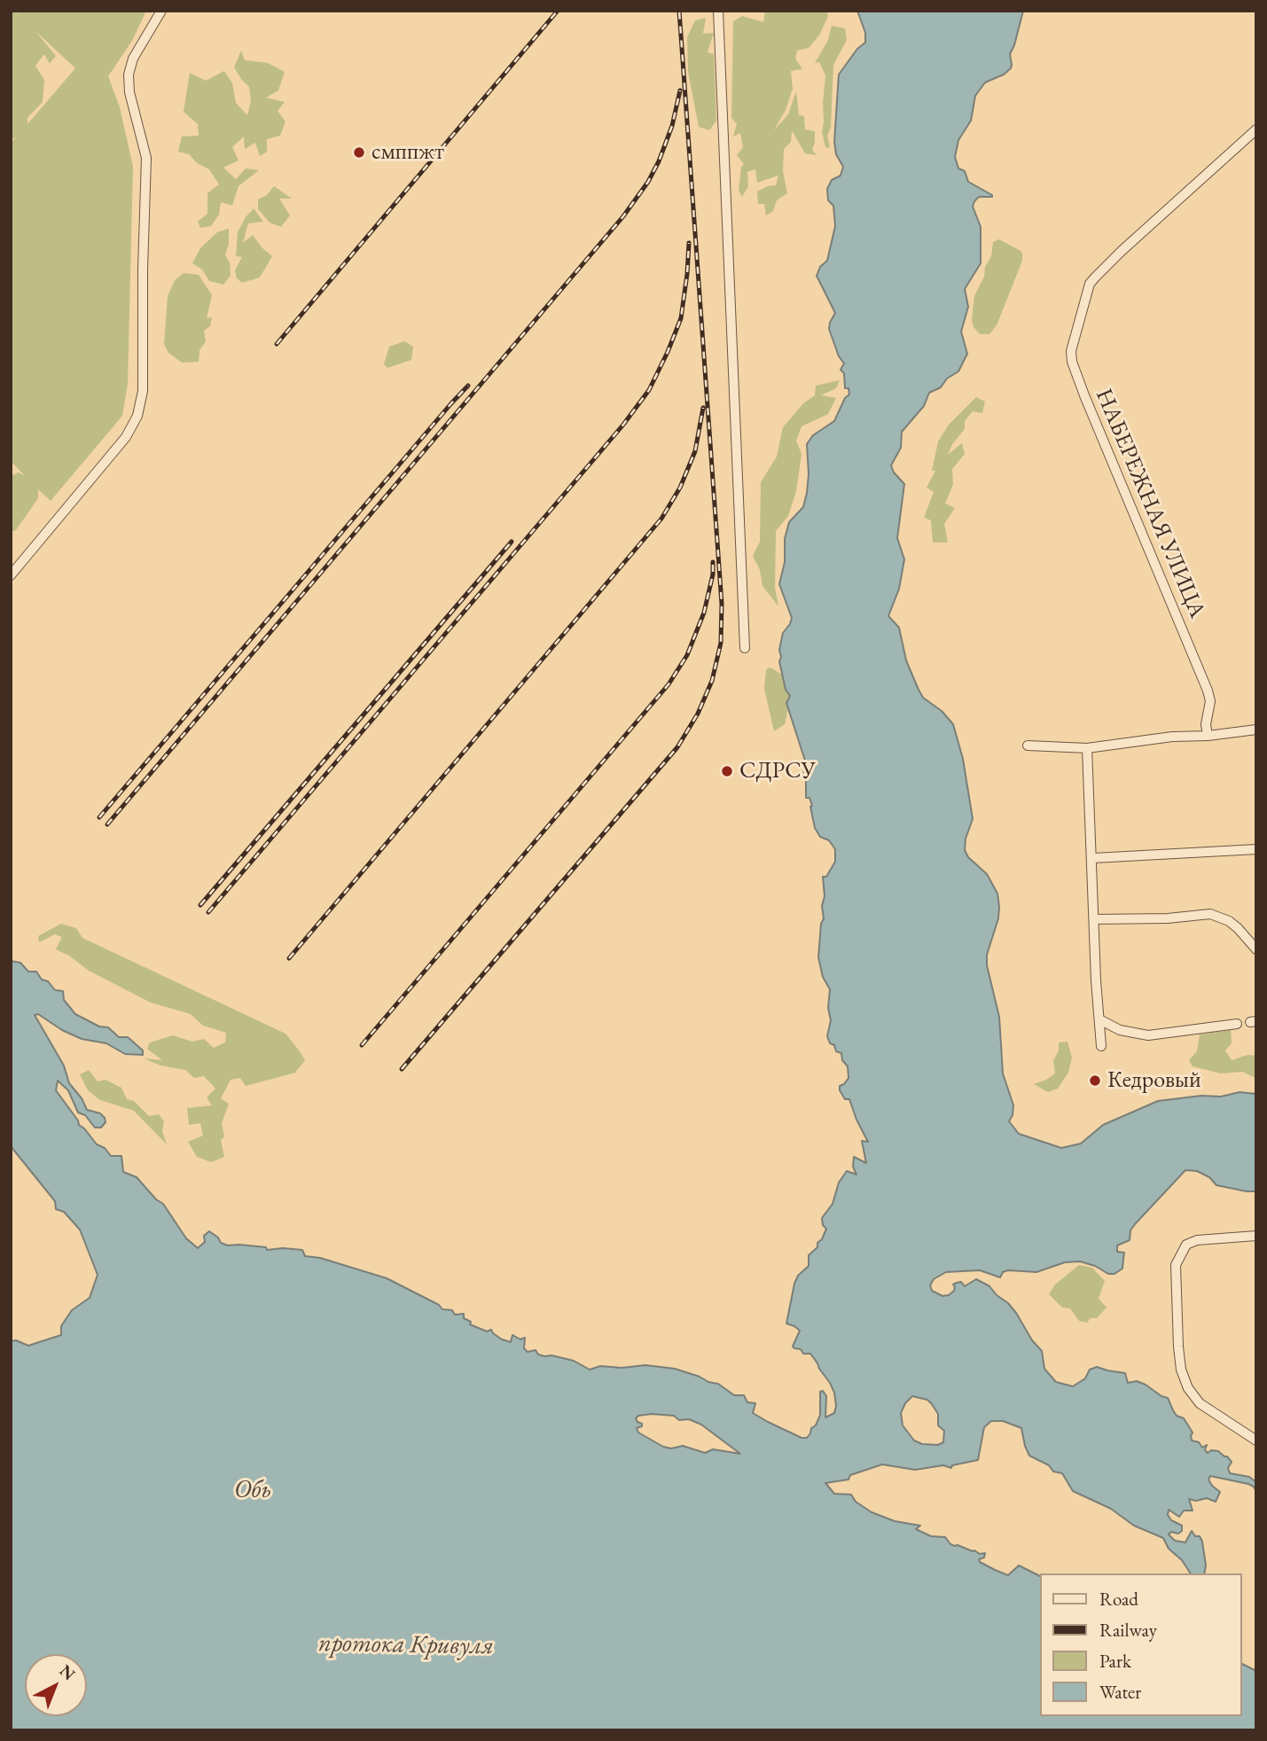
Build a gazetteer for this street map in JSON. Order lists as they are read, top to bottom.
{
  "streets": {
    "street": ["НАБЕРЕЖНАЯ УЛИЦА"]
  },
  "water": ["Обь", "протока Кривуля"],
  "places": ["смппжт", "СДРСУ", "Кедровый"],
  "legend": [
    "Road",
    "Railway",
    "Park",
    "Water"
  ],
  "north": "top right"
}
